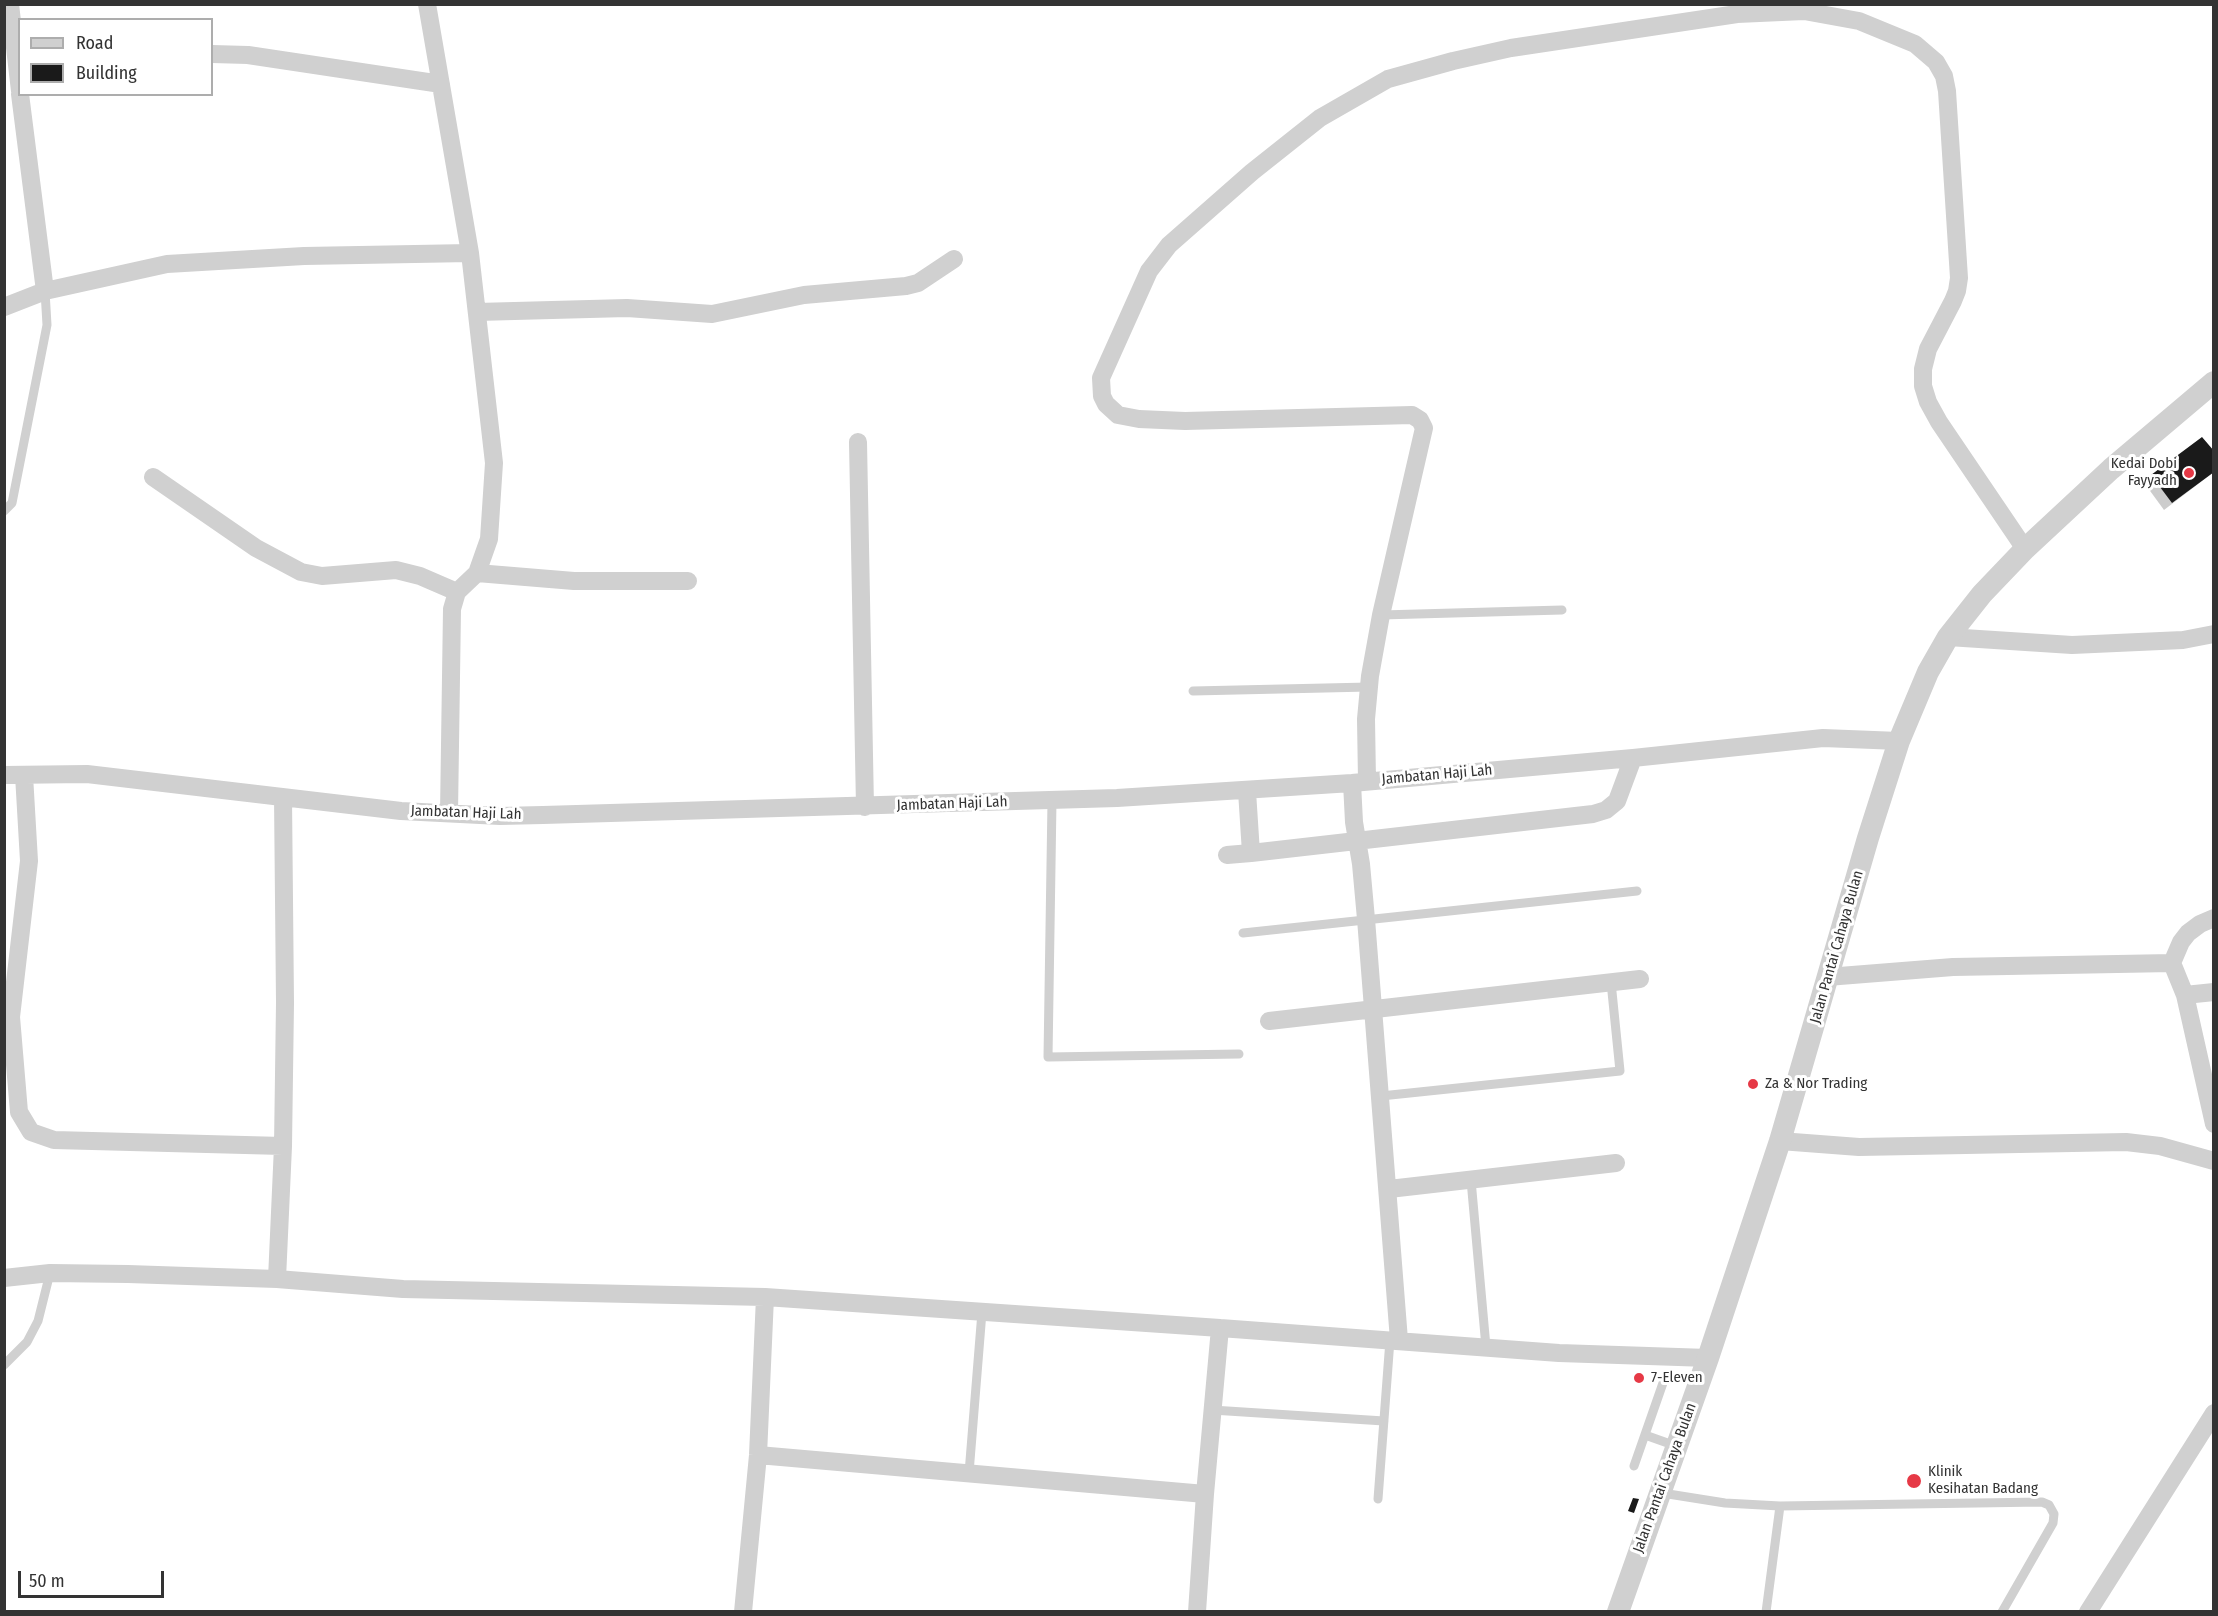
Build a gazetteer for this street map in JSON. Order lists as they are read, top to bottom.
{
  "streets": {
    "street": ["Jambatan Haji Lah", "Jalan Pantai Cahaya Bulan"]
  },
  "crossings": [
    ["Jambatan Haji Lah", "Jalan Pantai Cahaya Bulan"]
  ],
  "places": [
    "Kedai Dobi Fayyadh",
    "Za & Nor Trading",
    "7-Eleven",
    "Klinik Kesihatan Badang"
  ],
  "legend": ["Road", "Building"],
  "scale_bar": "50 m"
}
